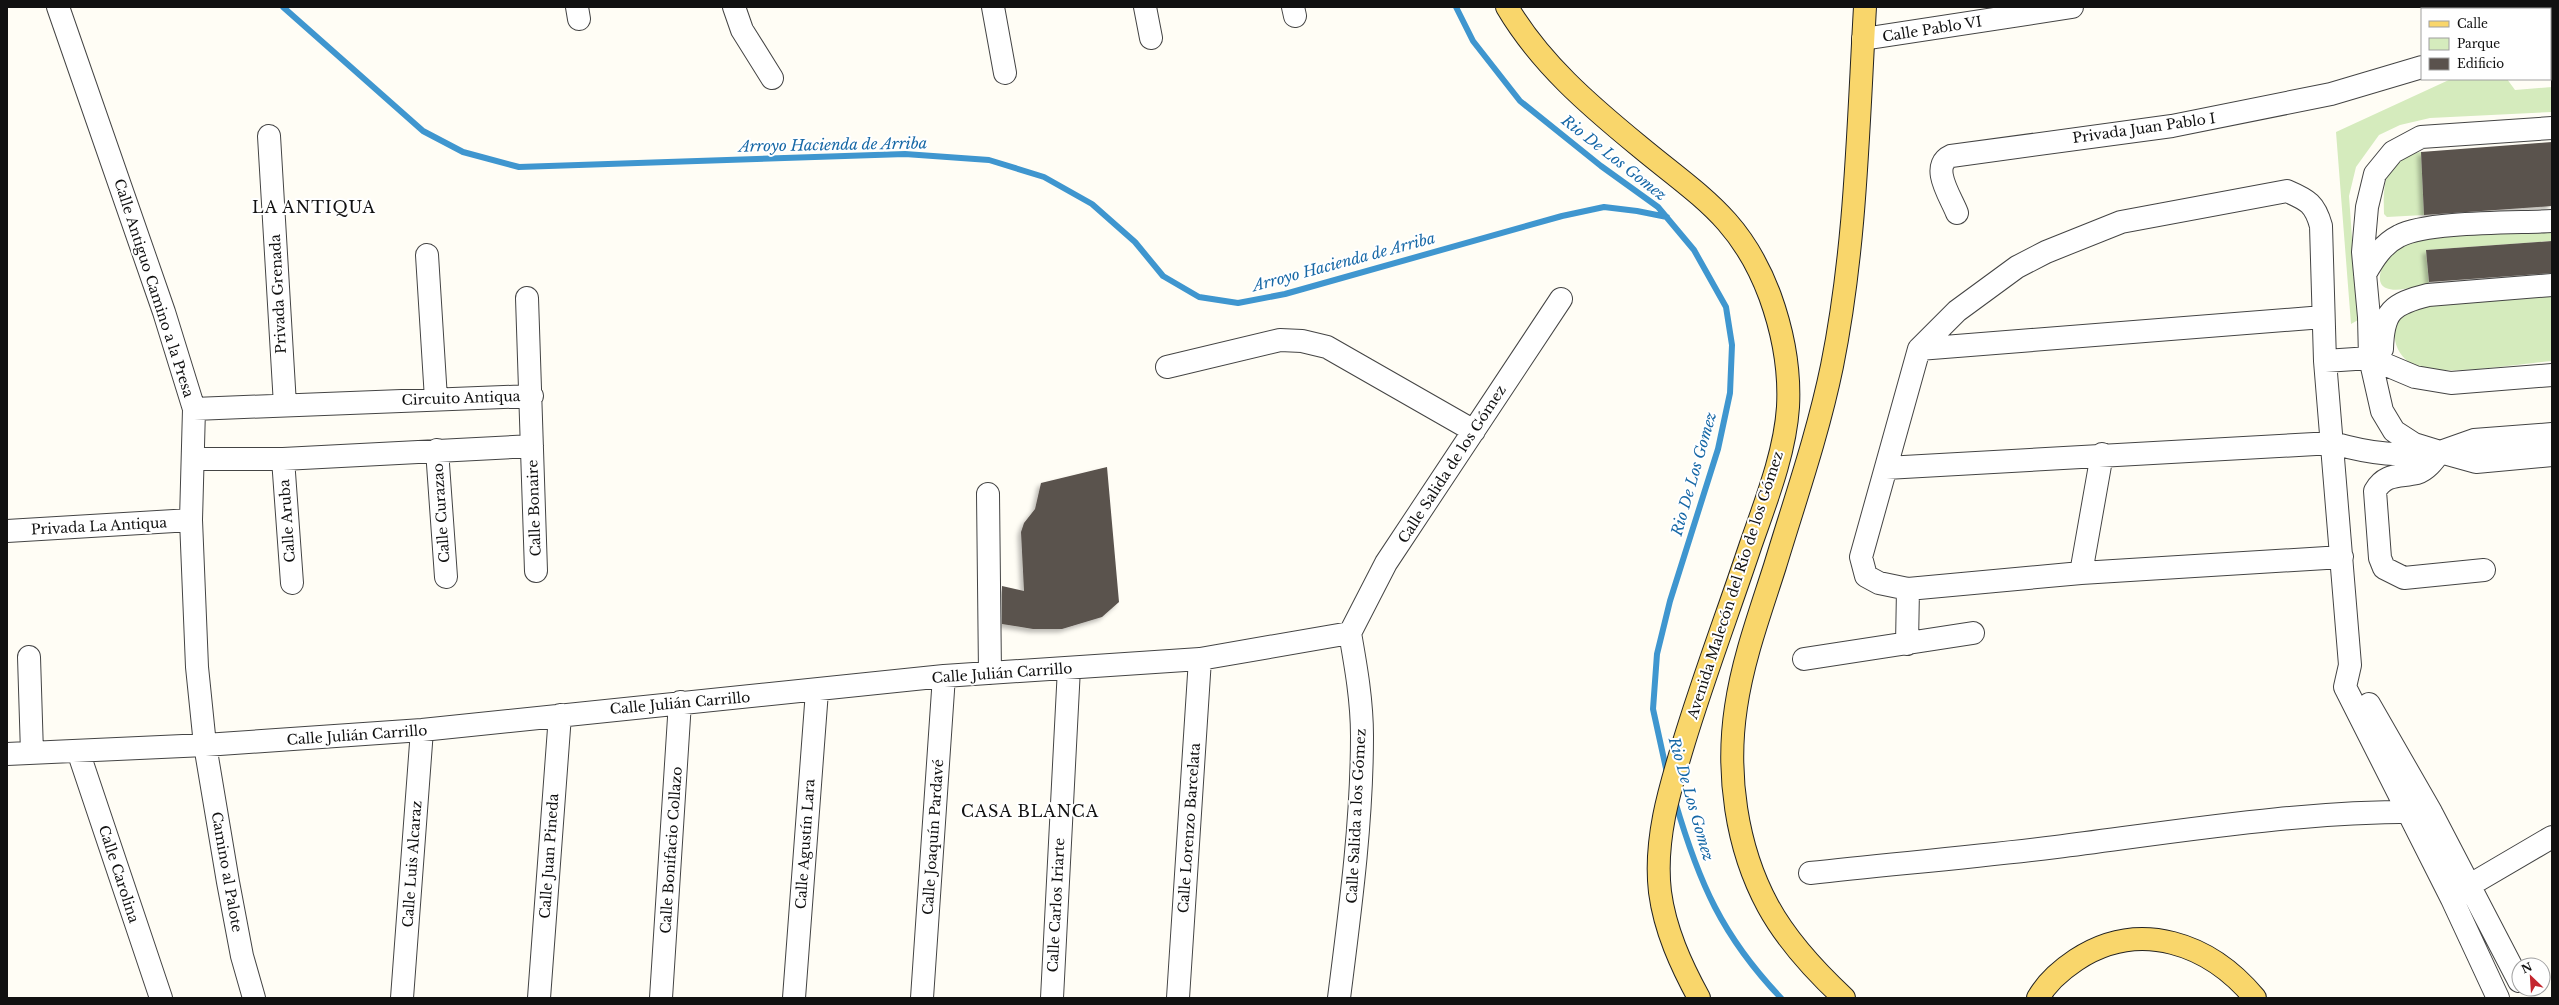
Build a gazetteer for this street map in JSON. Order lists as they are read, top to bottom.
{
  "streets": {
    "main road": ["Avenida Malecón del Río de los Gómez"],
    "street": [
      "Calle Pablo VI",
      "Privada Juan Pablo I",
      "Calle Antiguo Camino a la Presa",
      "Privada Grenada",
      "Circuito Antiqua",
      "Calle Salida de los Gómez",
      "Calle Bonaire",
      "Calle Curazao",
      "Calle Aruba",
      "Privada La Antiqua",
      "Calle Julián Carrillo",
      "Calle Salida a los Gómez",
      "Calle Lorenzo Barcelata",
      "Calle Joaquín Pardavé",
      "Calle Agustín Lara",
      "Calle Bonifacio Collazo",
      "Calle Juan Pineda",
      "Calle Luis Alcaraz",
      "Camino al Palote",
      "Calle Carolina",
      "Calle Carlos Iriarte"
    ]
  },
  "crossings": [
    ["Calle Antiguo Camino a la Presa", "Circuito Antiqua"],
    ["Calle Antiguo Camino a la Presa", "Privada La Antiqua"],
    ["Calle Antiguo Camino a la Presa", "Calle Julián Carrillo"],
    ["Calle Antiguo Camino a la Presa", "Camino al Palote"],
    ["Privada Grenada", "Circuito Antiqua"],
    ["Circuito Antiqua", "Calle Bonaire"],
    ["Calle Salida de los Gómez", "Calle Julián Carrillo"],
    ["Calle Salida de los Gómez", "Calle Salida a los Gómez"],
    ["Calle Julián Carrillo", "Calle Salida a los Gómez"],
    ["Calle Julián Carrillo", "Calle Lorenzo Barcelata"],
    ["Calle Julián Carrillo", "Calle Joaquín Pardavé"],
    ["Calle Julián Carrillo", "Calle Agustín Lara"],
    ["Calle Julián Carrillo", "Calle Bonifacio Collazo"],
    ["Calle Julián Carrillo", "Calle Juan Pineda"],
    ["Calle Julián Carrillo", "Calle Luis Alcaraz"],
    ["Calle Julián Carrillo", "Camino al Palote"],
    ["Calle Julián Carrillo", "Calle Carolina"],
    ["Calle Julián Carrillo", "Calle Carlos Iriarte"]
  ],
  "districts": ["LA ANTIQUA", "CASA BLANCA"],
  "water": ["Arroyo Hacienda de Arriba", "Rio De Los Gomez"],
  "legend": ["Calle", "Parque", "Edificio"],
  "north": "top left"
}
